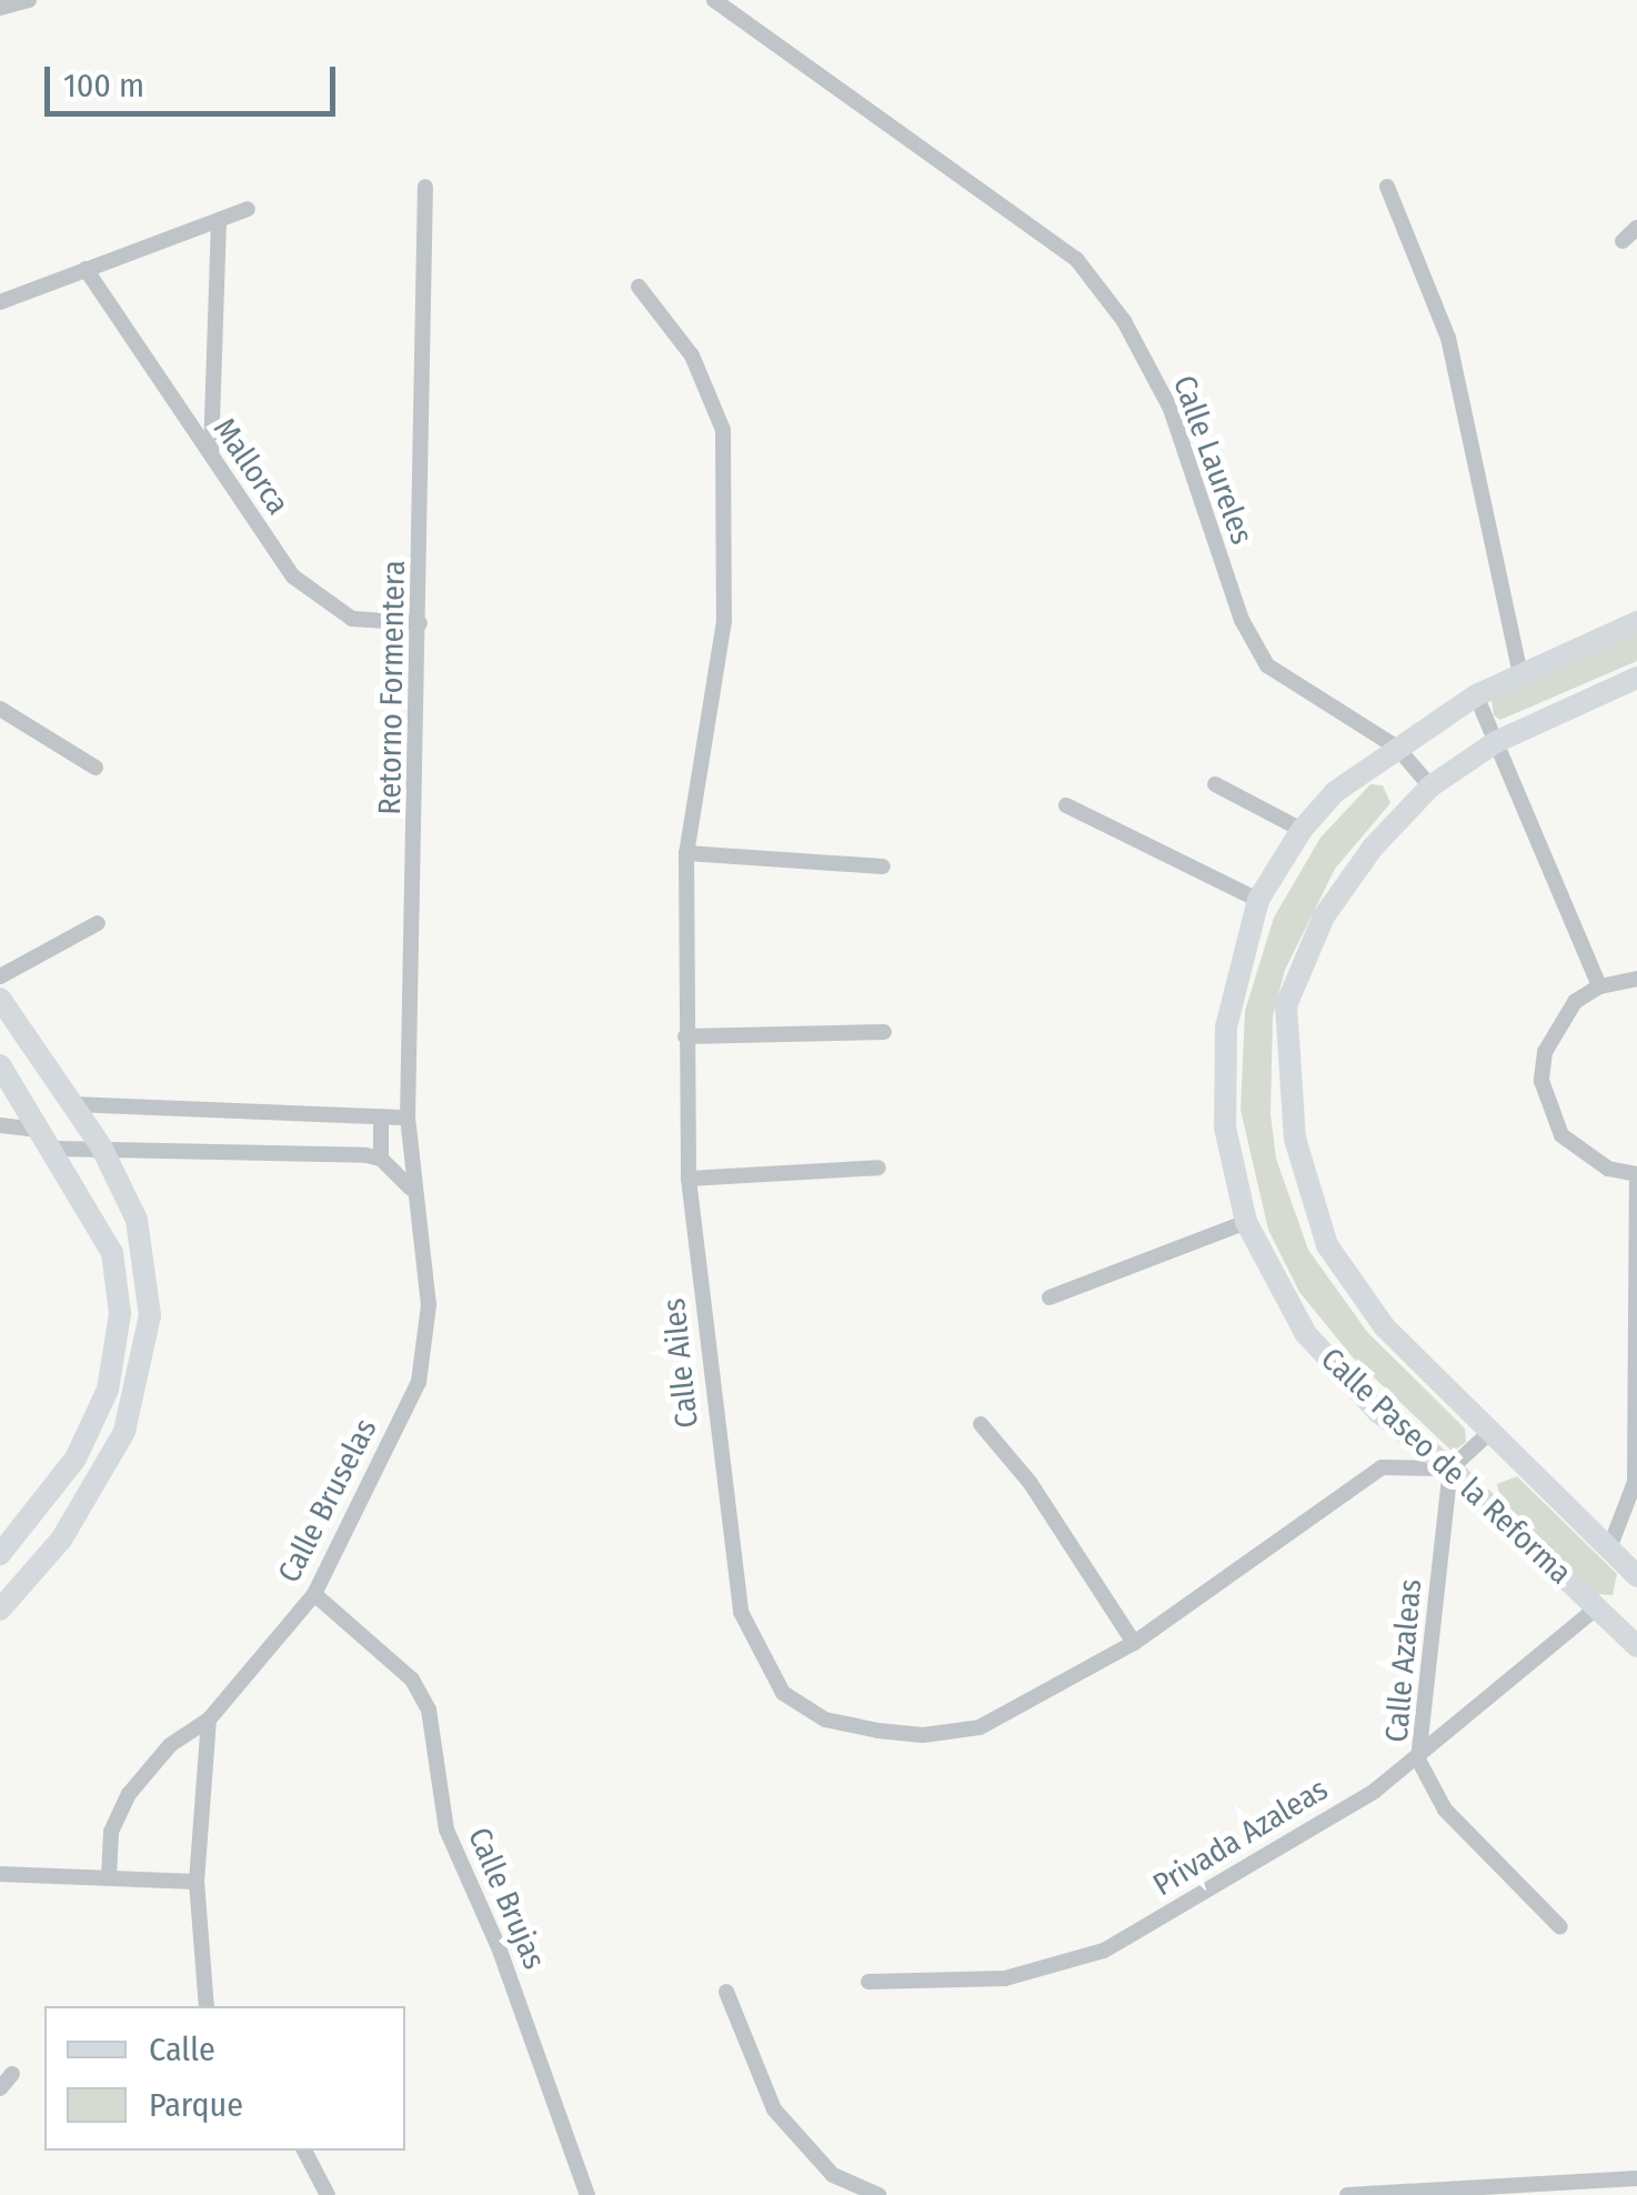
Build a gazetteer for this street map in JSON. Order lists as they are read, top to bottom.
{
  "streets": {
    "main road": ["Calle Paseo de la Reforma"],
    "street": [
      "Calle Laureles",
      "Mallorca",
      "Retorno Formentera",
      "Calle Ailes",
      "Calle Bruselas",
      "Calle Azaleas",
      "Privada Azaleas",
      "Calle Brujas"
    ]
  },
  "crossings": [
    ["Calle Laureles", "Calle Paseo de la Reforma"],
    ["Mallorca", "Retorno Formentera"],
    ["Retorno Formentera", "Calle Bruselas"],
    ["Calle Ailes", "Calle Paseo de la Reforma"],
    ["Calle Ailes", "Calle Azaleas"],
    ["Calle Paseo de la Reforma", "Calle Azaleas"],
    ["Calle Bruselas", "Calle Brujas"],
    ["Calle Azaleas", "Privada Azaleas"]
  ],
  "legend": ["Calle", "Parque"],
  "scale_bar": "100 m"
}
